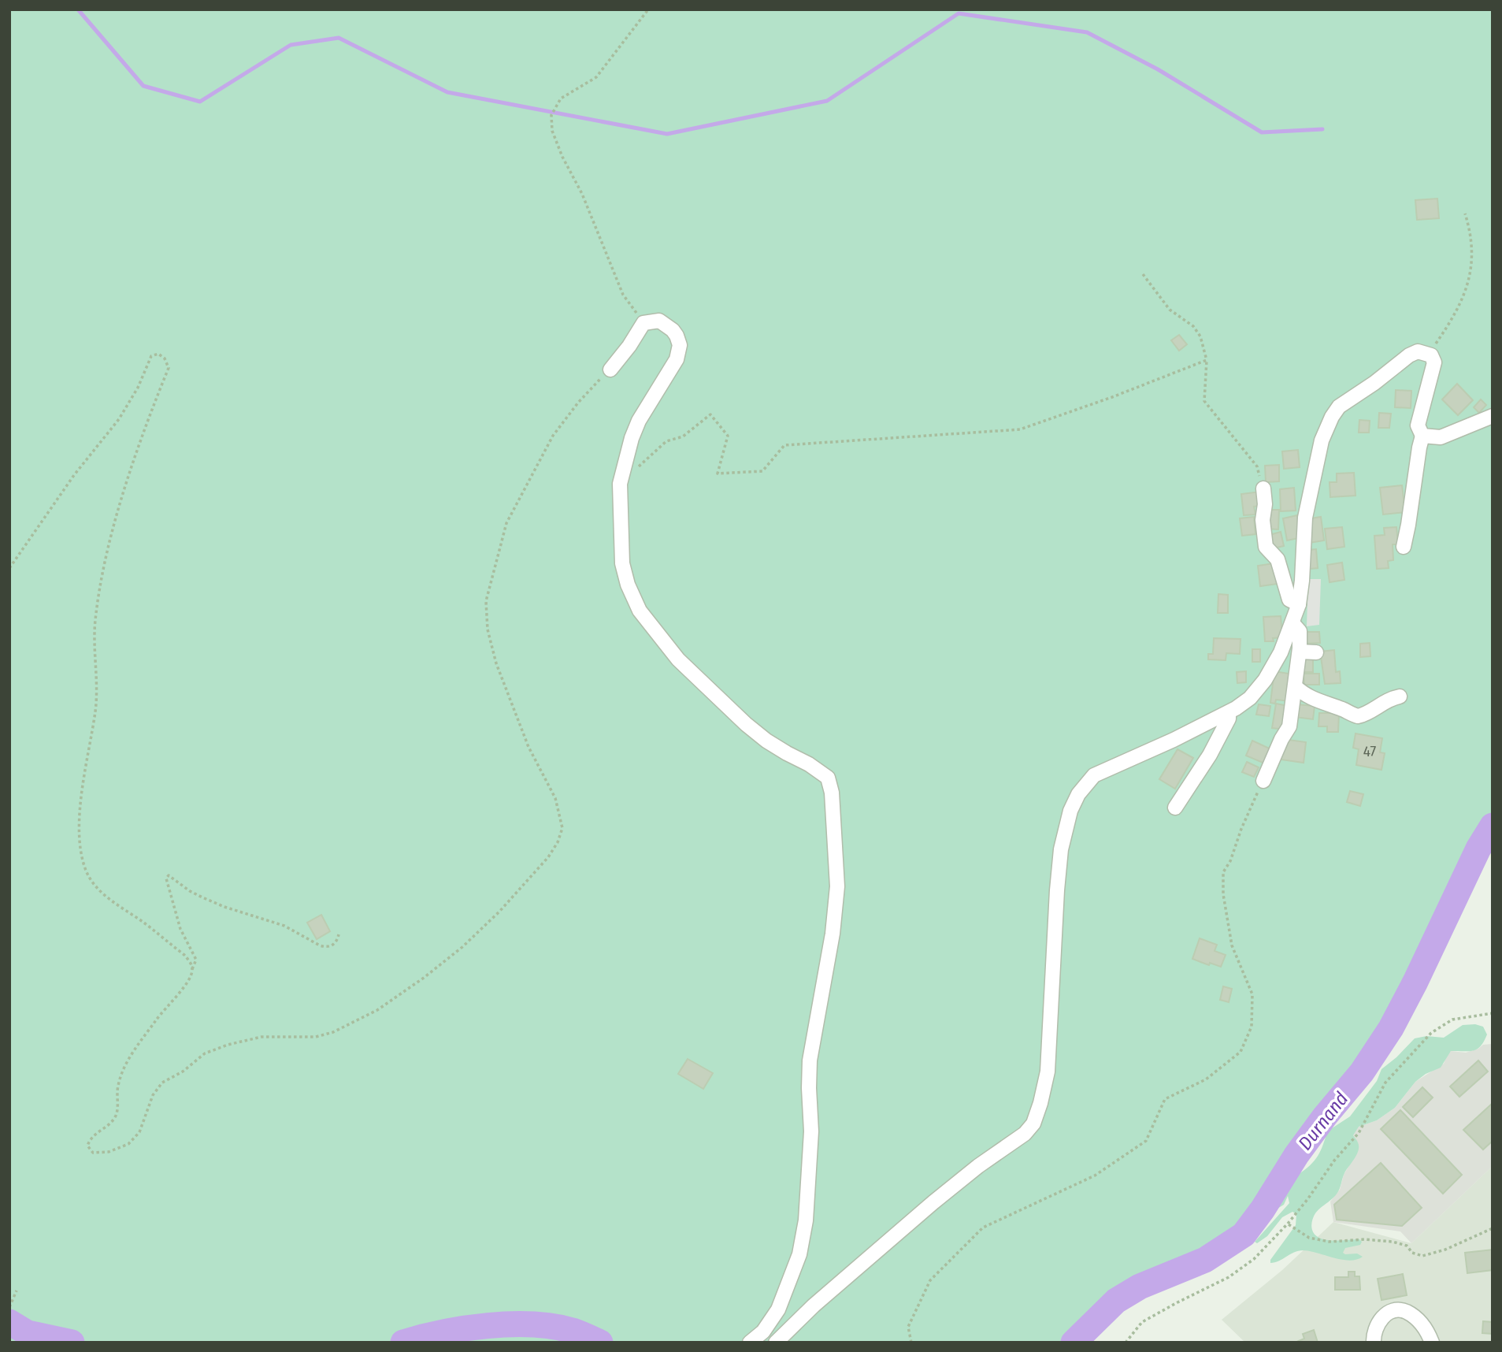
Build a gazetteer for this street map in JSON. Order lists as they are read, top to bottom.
{
  "water": ["Durnand"],
  "house_numbers": ["47"]
}
